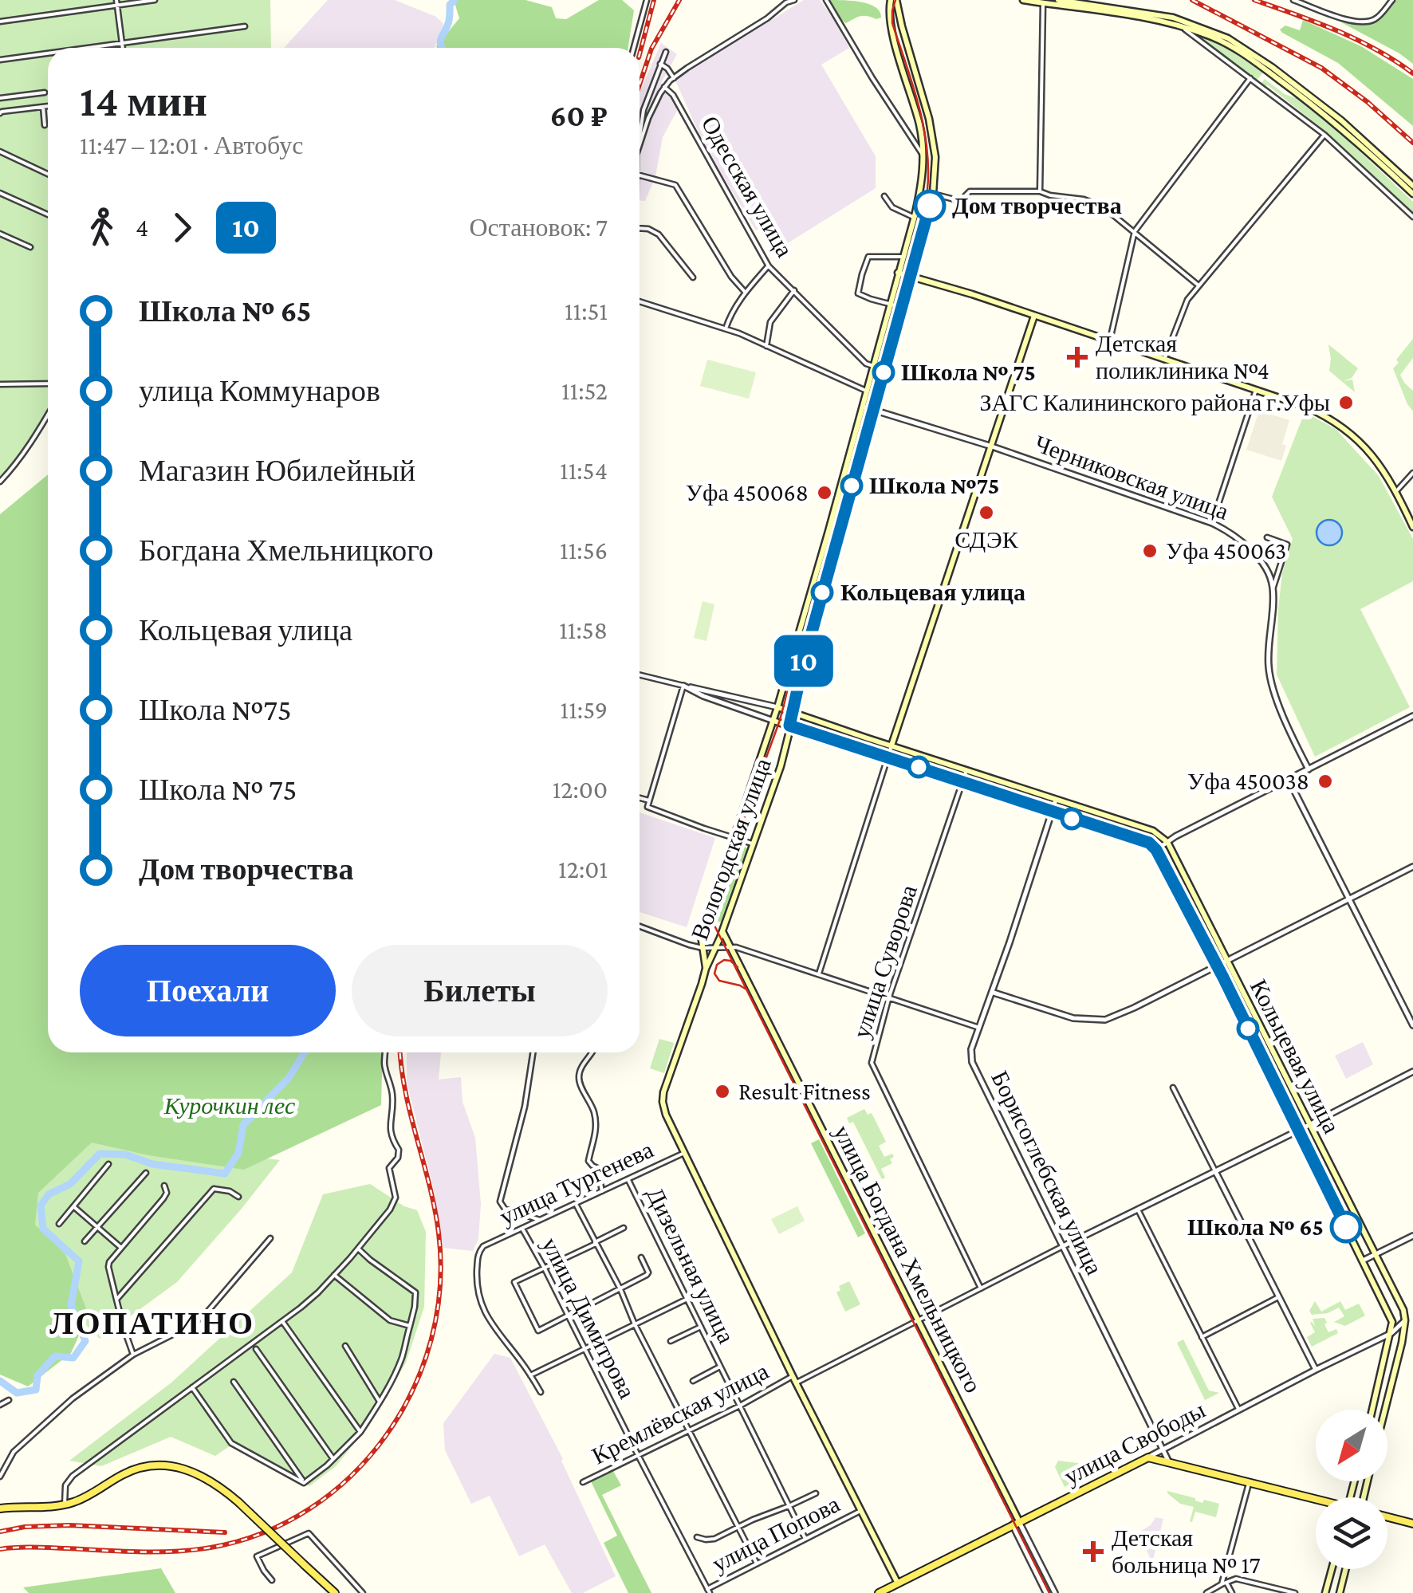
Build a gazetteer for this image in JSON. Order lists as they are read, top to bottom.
{
  "streets": {
    "main road": [
      "Вологодская улица",
      "Кольцевая улица",
      "улица Богдана Хмельницкого",
      "улица Свободы"
    ],
    "street": [
      "Одесская улица",
      "Черниковская улица",
      "улица Суворова",
      "Борисоглебская улица",
      "улица Тургенева",
      "Дизельная улица",
      "улица Димитрова",
      "Кремлёвская улица",
      "улица Попова"
    ]
  },
  "crossings": [
    ["Одесская улица", "Вологодская улица"],
    ["Черниковская улица", "Вологодская улица"],
    ["Вологодская улица", "улица Тургенева"],
    ["Вологодская улица", "улица Богдана Хмельницкого"],
    ["Вологодская улица", "Кремлёвская улица"],
    ["Вологодская улица", "улица Свободы"],
    ["Вологодская улица", "улица Попова"],
    ["улица Суворова", "Кремлёвская улица"],
    ["Кольцевая улица", "Кремлёвская улица"],
    ["Кольцевая улица", "улица Свободы"],
    ["Борисоглебская улица", "Кремлёвская улица"],
    ["Борисоглебская улица", "улица Свободы"],
    ["улица Тургенева", "Дизельная улица"],
    ["улица Тургенева", "улица Димитрова"],
    ["улица Богдана Хмельницкого", "Кремлёвская улица"],
    ["улица Богдана Хмельницкого", "улица Свободы"],
    ["Дизельная улица", "Кремлёвская улица"],
    ["Дизельная улица", "улица Попова"],
    ["улица Димитрова", "Кремлёвская улица"],
    ["улица Димитрова", "улица Попова"]
  ],
  "districts": ["ЛОПАТИНО"],
  "parks": ["Курочкин лес"],
  "places": {
    "other": [
      "Дом творчества",
      "Школа № 75",
      "ЗАГС Калининского района г.Уфы",
      "Школа №75",
      "Уфа 450068",
      "СДЭК",
      "Уфа 450063",
      "Кольцевая улица",
      "Уфа 450038",
      "Result Fitness",
      "Школа № 65"
    ],
    "health": ["Детская поликлиника №4", "Детская больница № 17"]
  },
  "lines": ["bus line 10"],
  "north": "bottom left",
  "page": {
    "on_map": "10",
    "heading": ["14 мин", "11:47 – 12:01 · Автобус", "60 ₽"],
    "legs": ["4", "10", "Остановок: 7"],
    "list": [
      {
        "name": "Школа № 65",
        "value": "11:51"
      },
      {
        "name": "улица Коммунаров",
        "value": "11:52"
      },
      {
        "name": "Магазин Юбилейный",
        "value": "11:54"
      },
      {
        "name": "Богдана Хмельницкого",
        "value": "11:56"
      },
      {
        "name": "Кольцевая улица",
        "value": "11:58"
      },
      {
        "name": "Школа №75",
        "value": "11:59"
      },
      {
        "name": "Школа № 75",
        "value": "12:00"
      },
      {
        "name": "Дом творчества",
        "value": "12:01"
      }
    ],
    "buttons": ["Поехали", "Билеты"]
  }
}
